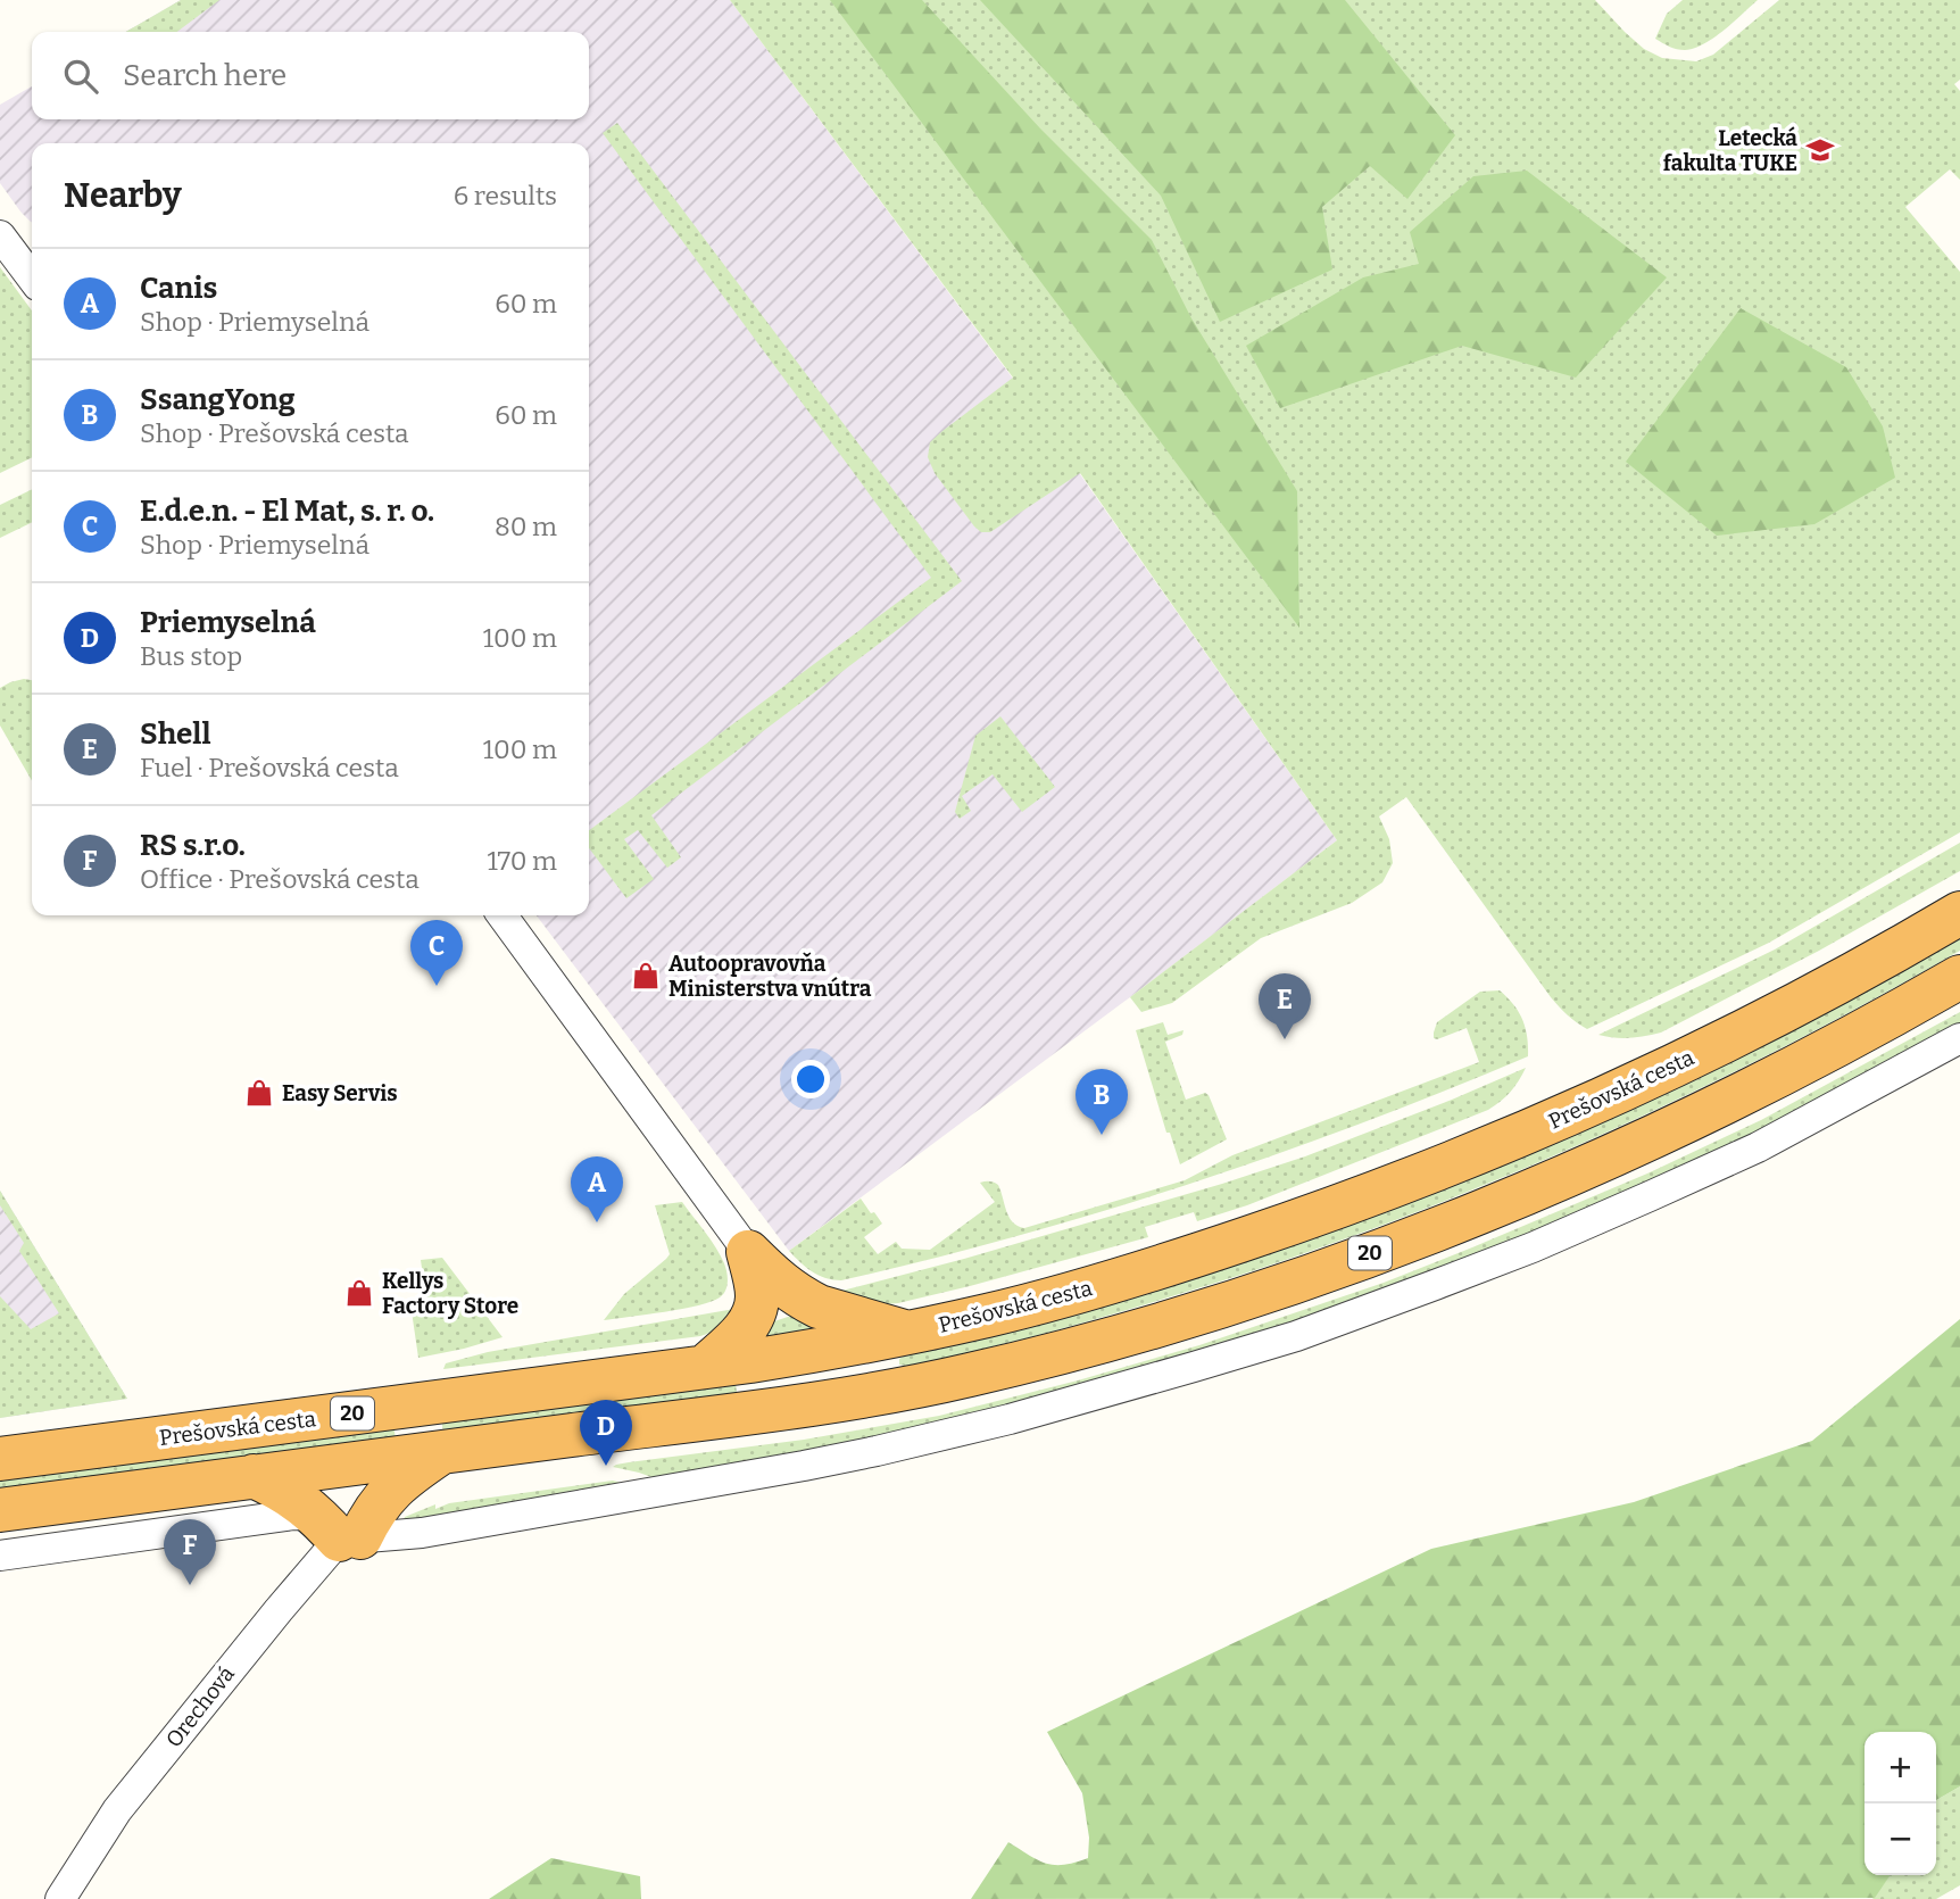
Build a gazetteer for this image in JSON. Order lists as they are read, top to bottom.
{
  "streets": {
    "highway": ["Prešovská cesta", "20"],
    "street": ["Orechová"]
  },
  "places": {
    "school or university": ["Letecká fakulta TUKE"],
    "shop": ["Autoopravovňa Ministerstva vnútra", "Easy Servis", "Kellys Factory Store"]
  },
  "page": {
    "search": "Search here",
    "heading": ["Nearby", "6 results"],
    "list": [
      {
        "mark": "A",
        "name": "Canis",
        "note": "Shop · Priemyselná",
        "value": "60 m"
      },
      {
        "mark": "B",
        "name": "SsangYong",
        "note": "Shop · Prešovská cesta",
        "value": "60 m"
      },
      {
        "mark": "C",
        "name": "E.d.e.n. - El Mat, s. r. o.",
        "note": "Shop · Priemyselná",
        "value": "80 m"
      },
      {
        "mark": "D",
        "name": "Priemyselná",
        "note": "Bus stop",
        "value": "100 m"
      },
      {
        "mark": "E",
        "name": "Shell",
        "note": "Fuel · Prešovská cesta",
        "value": "100 m"
      },
      {
        "mark": "F",
        "name": "RS s.r.o.",
        "note": "Office · Prešovská cesta",
        "value": "170 m"
      }
    ],
    "pins": [
      "C",
      "E",
      "B",
      "A",
      "D",
      "F"
    ],
    "map_buttons": ["+", "−"]
  }
}
